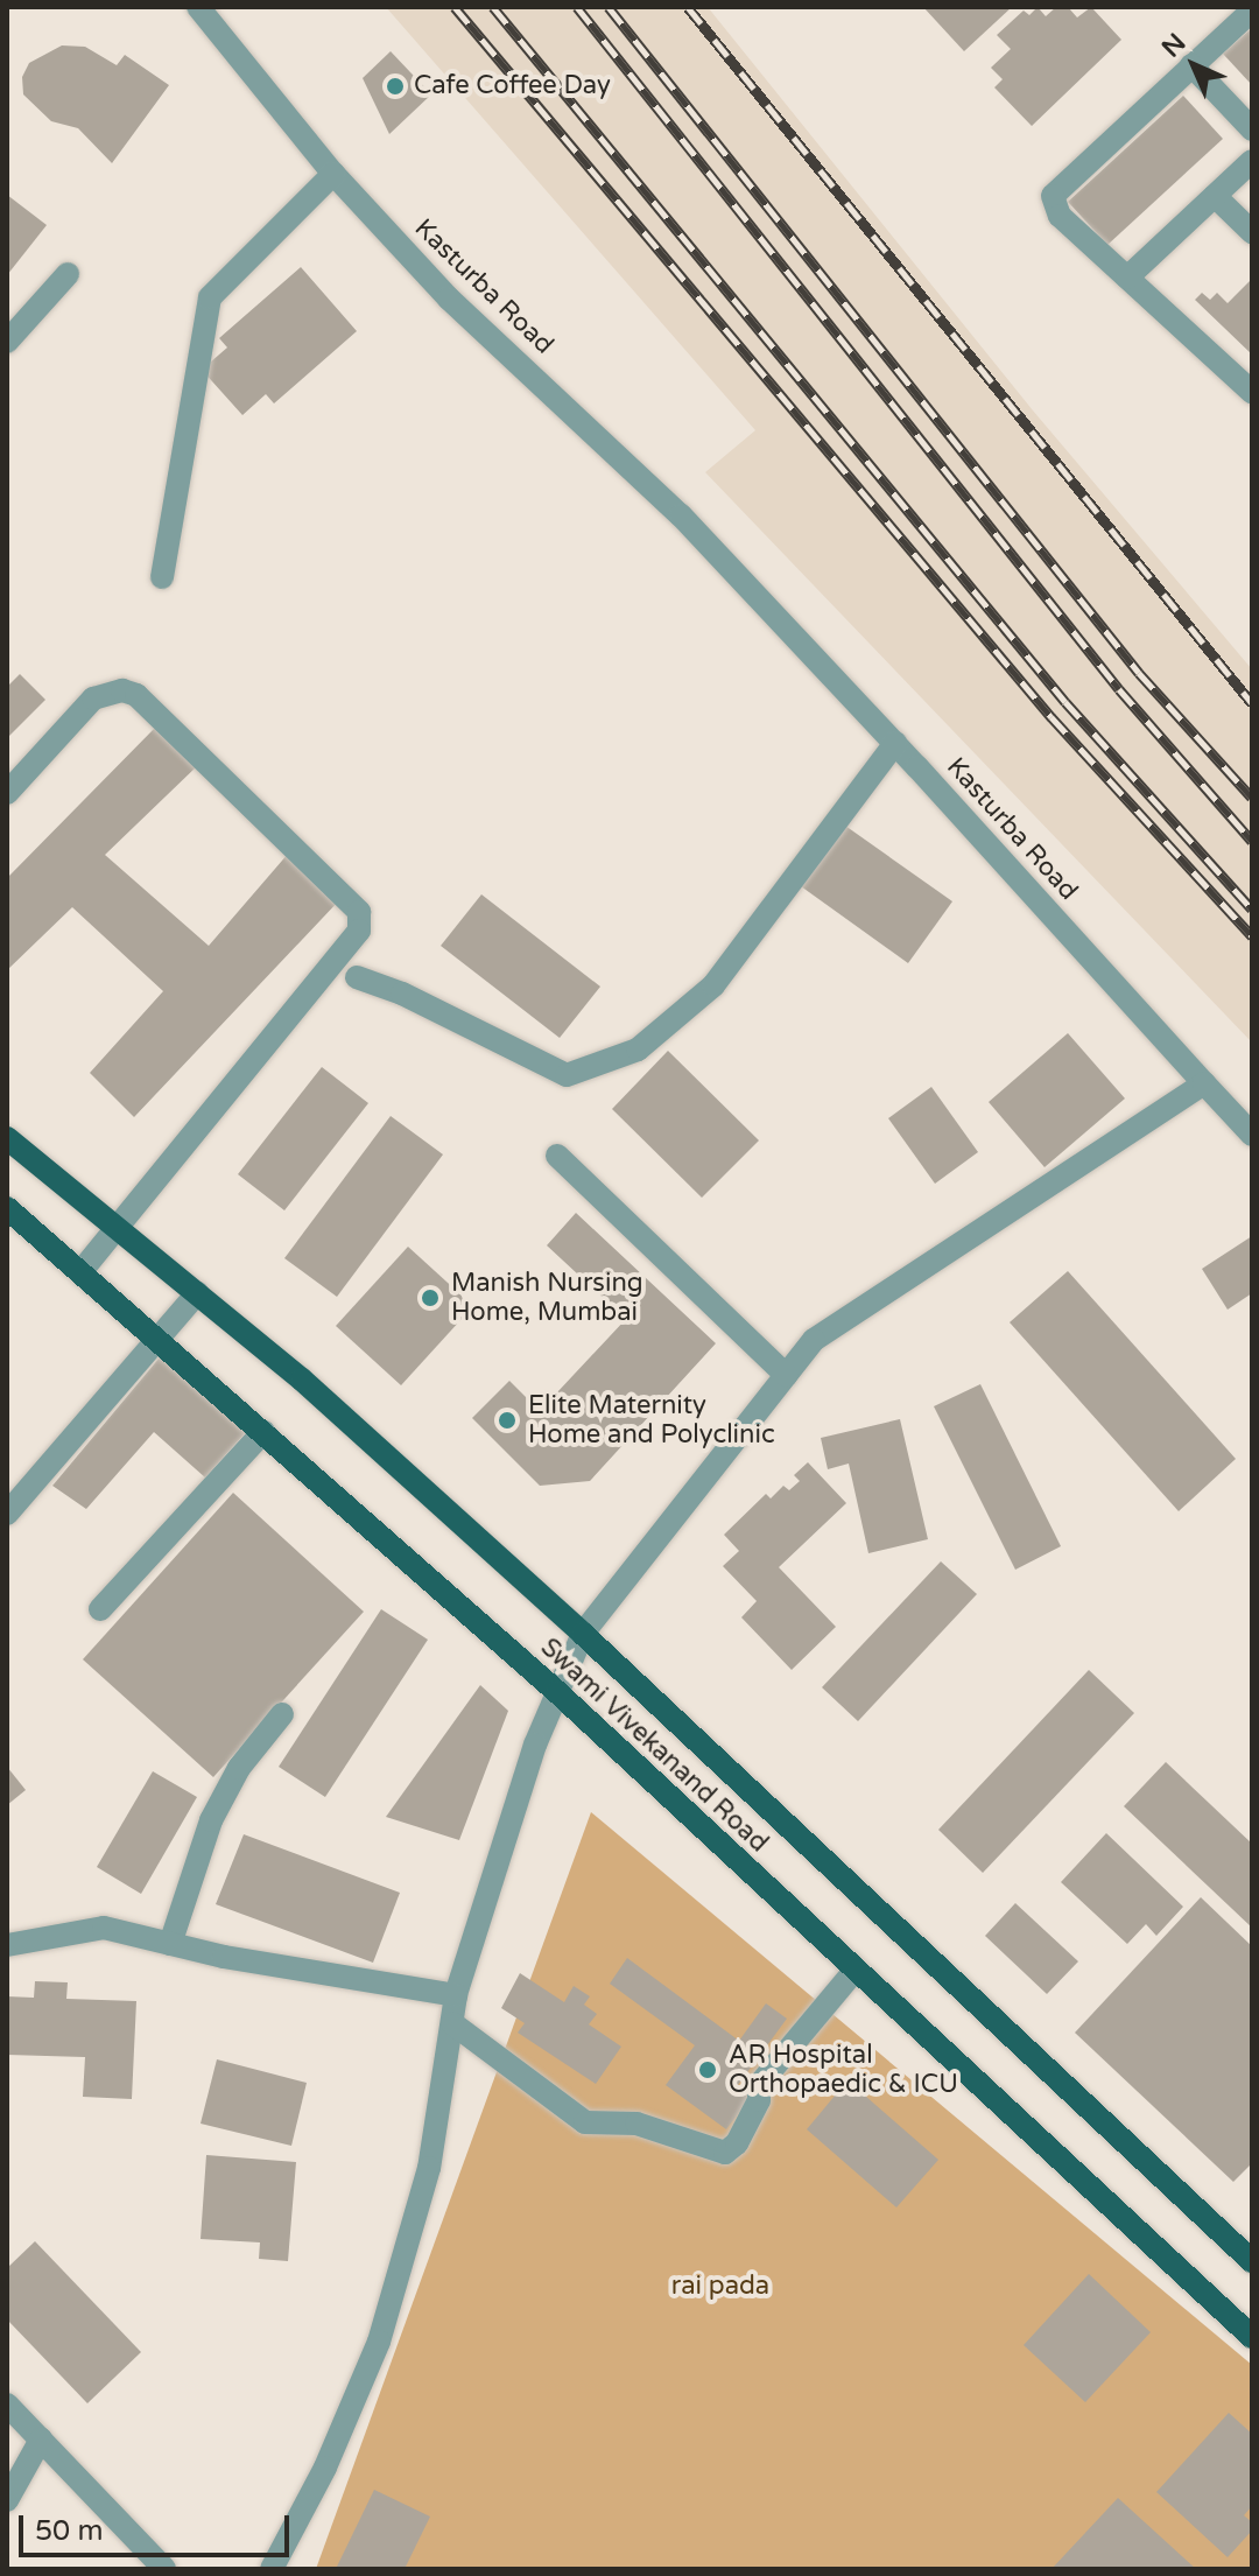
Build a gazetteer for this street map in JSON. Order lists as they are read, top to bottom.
{
  "streets": {
    "main road": ["Swami Vivekanand Road"],
    "street": ["Kasturba Road"]
  },
  "parks": ["rai pada"],
  "places": [
    "Cafe Coffee Day",
    "Manish Nursing Home, Mumbai",
    "Elite Maternity Home and Polyclinic",
    "AR Hospital Orthopaedic & ICU"
  ],
  "scale_bar": "50 m",
  "north": "top left"
}
